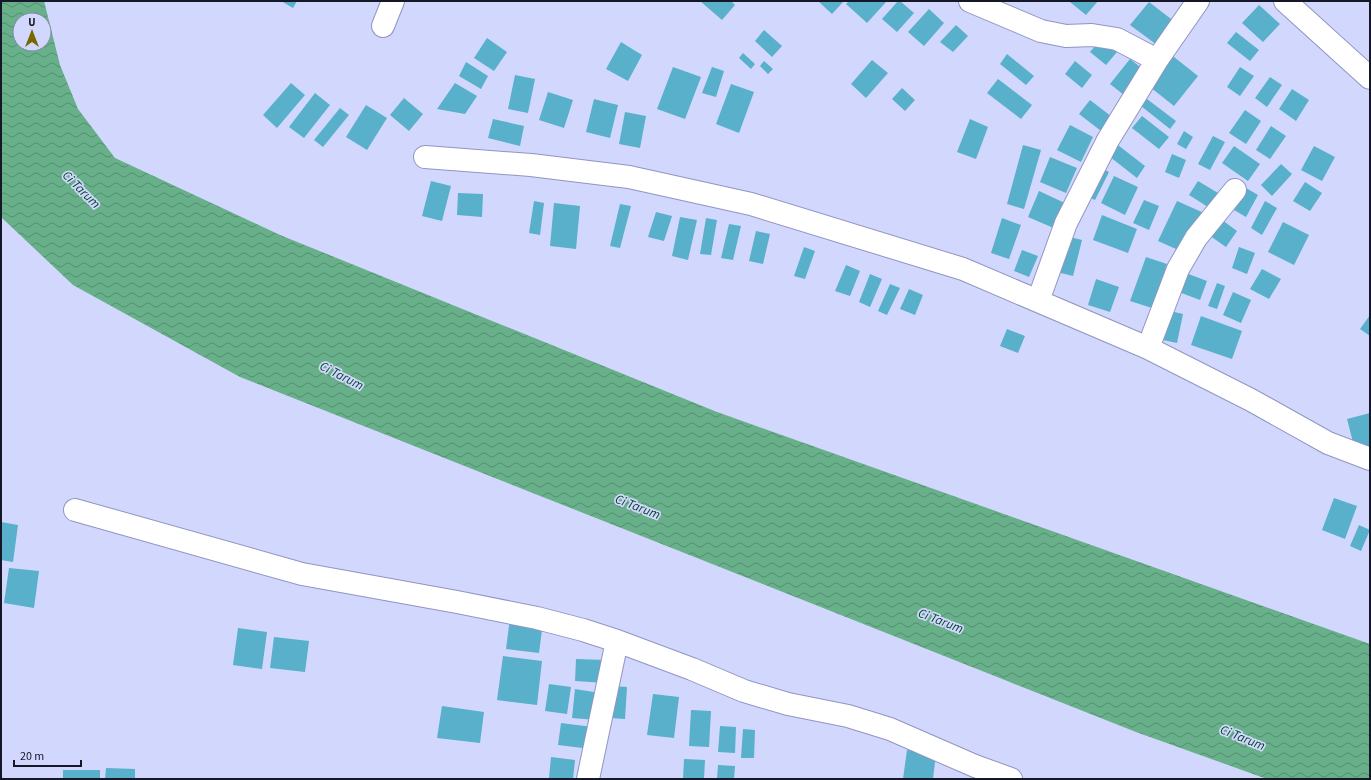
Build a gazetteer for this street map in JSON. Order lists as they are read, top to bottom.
{
  "water": ["Ci Tarum"],
  "scale_bar": "20 m",
  "north": "top"
}
